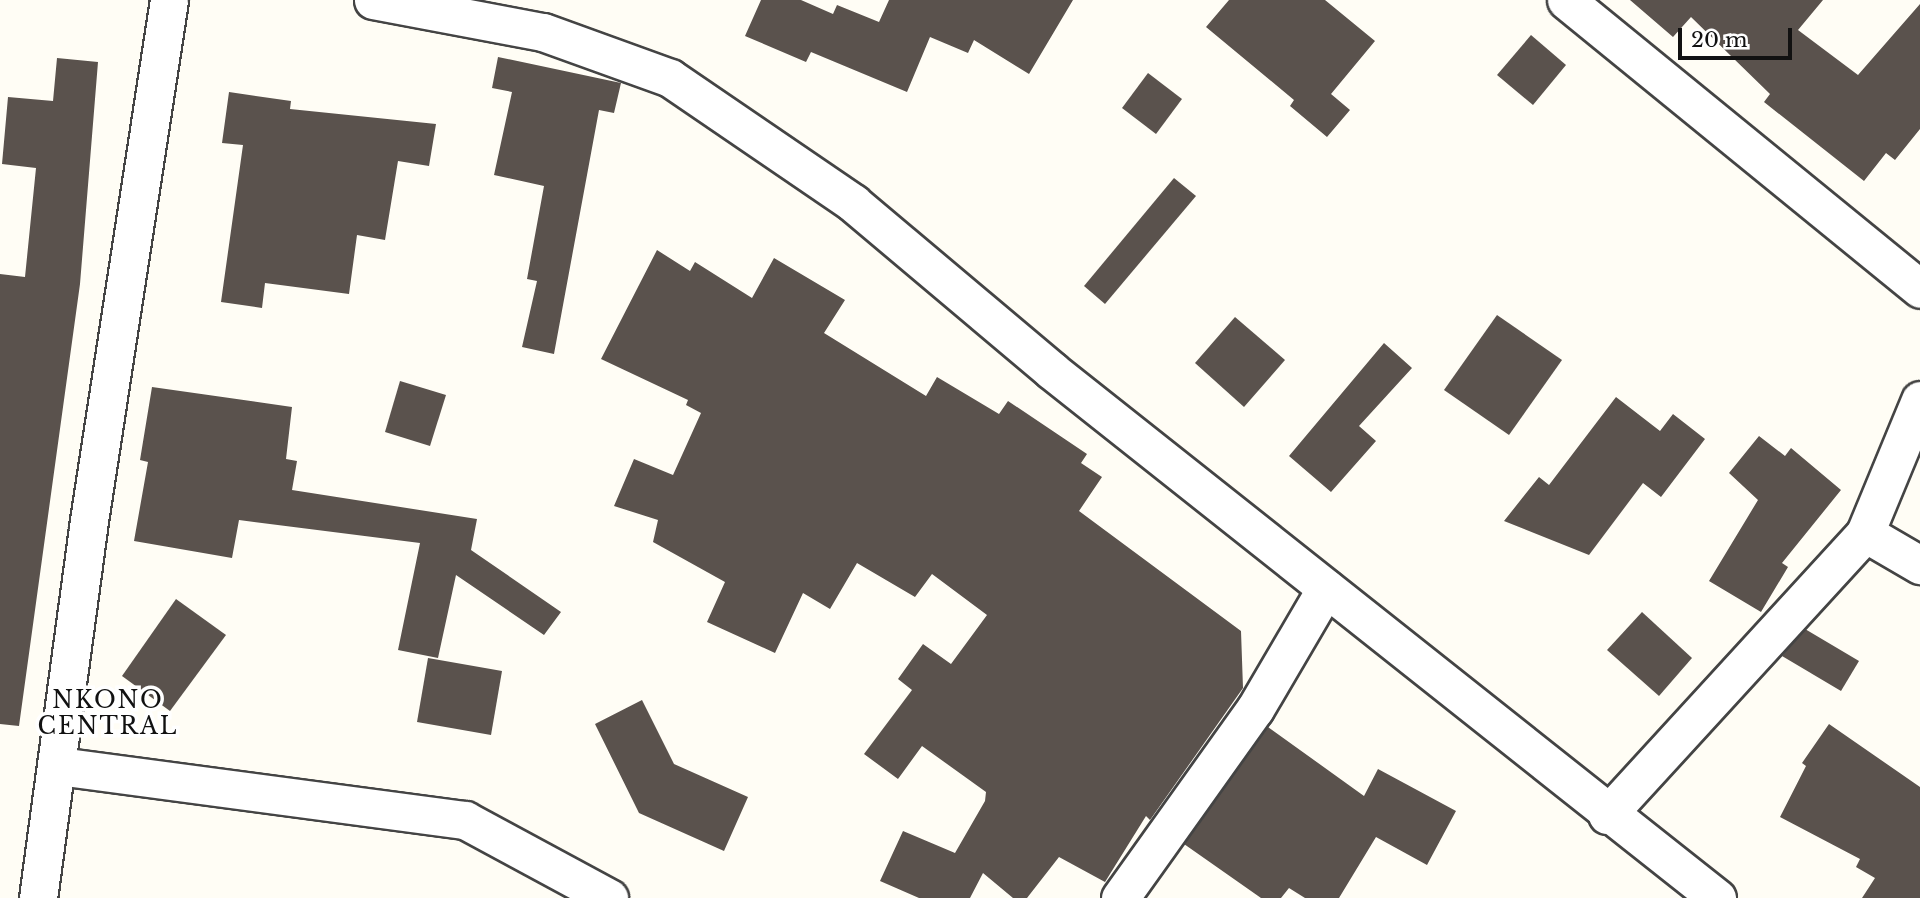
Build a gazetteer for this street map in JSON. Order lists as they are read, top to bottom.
{
  "districts": ["NKONO CENTRAL"],
  "scale_bar": "20 m"
}
